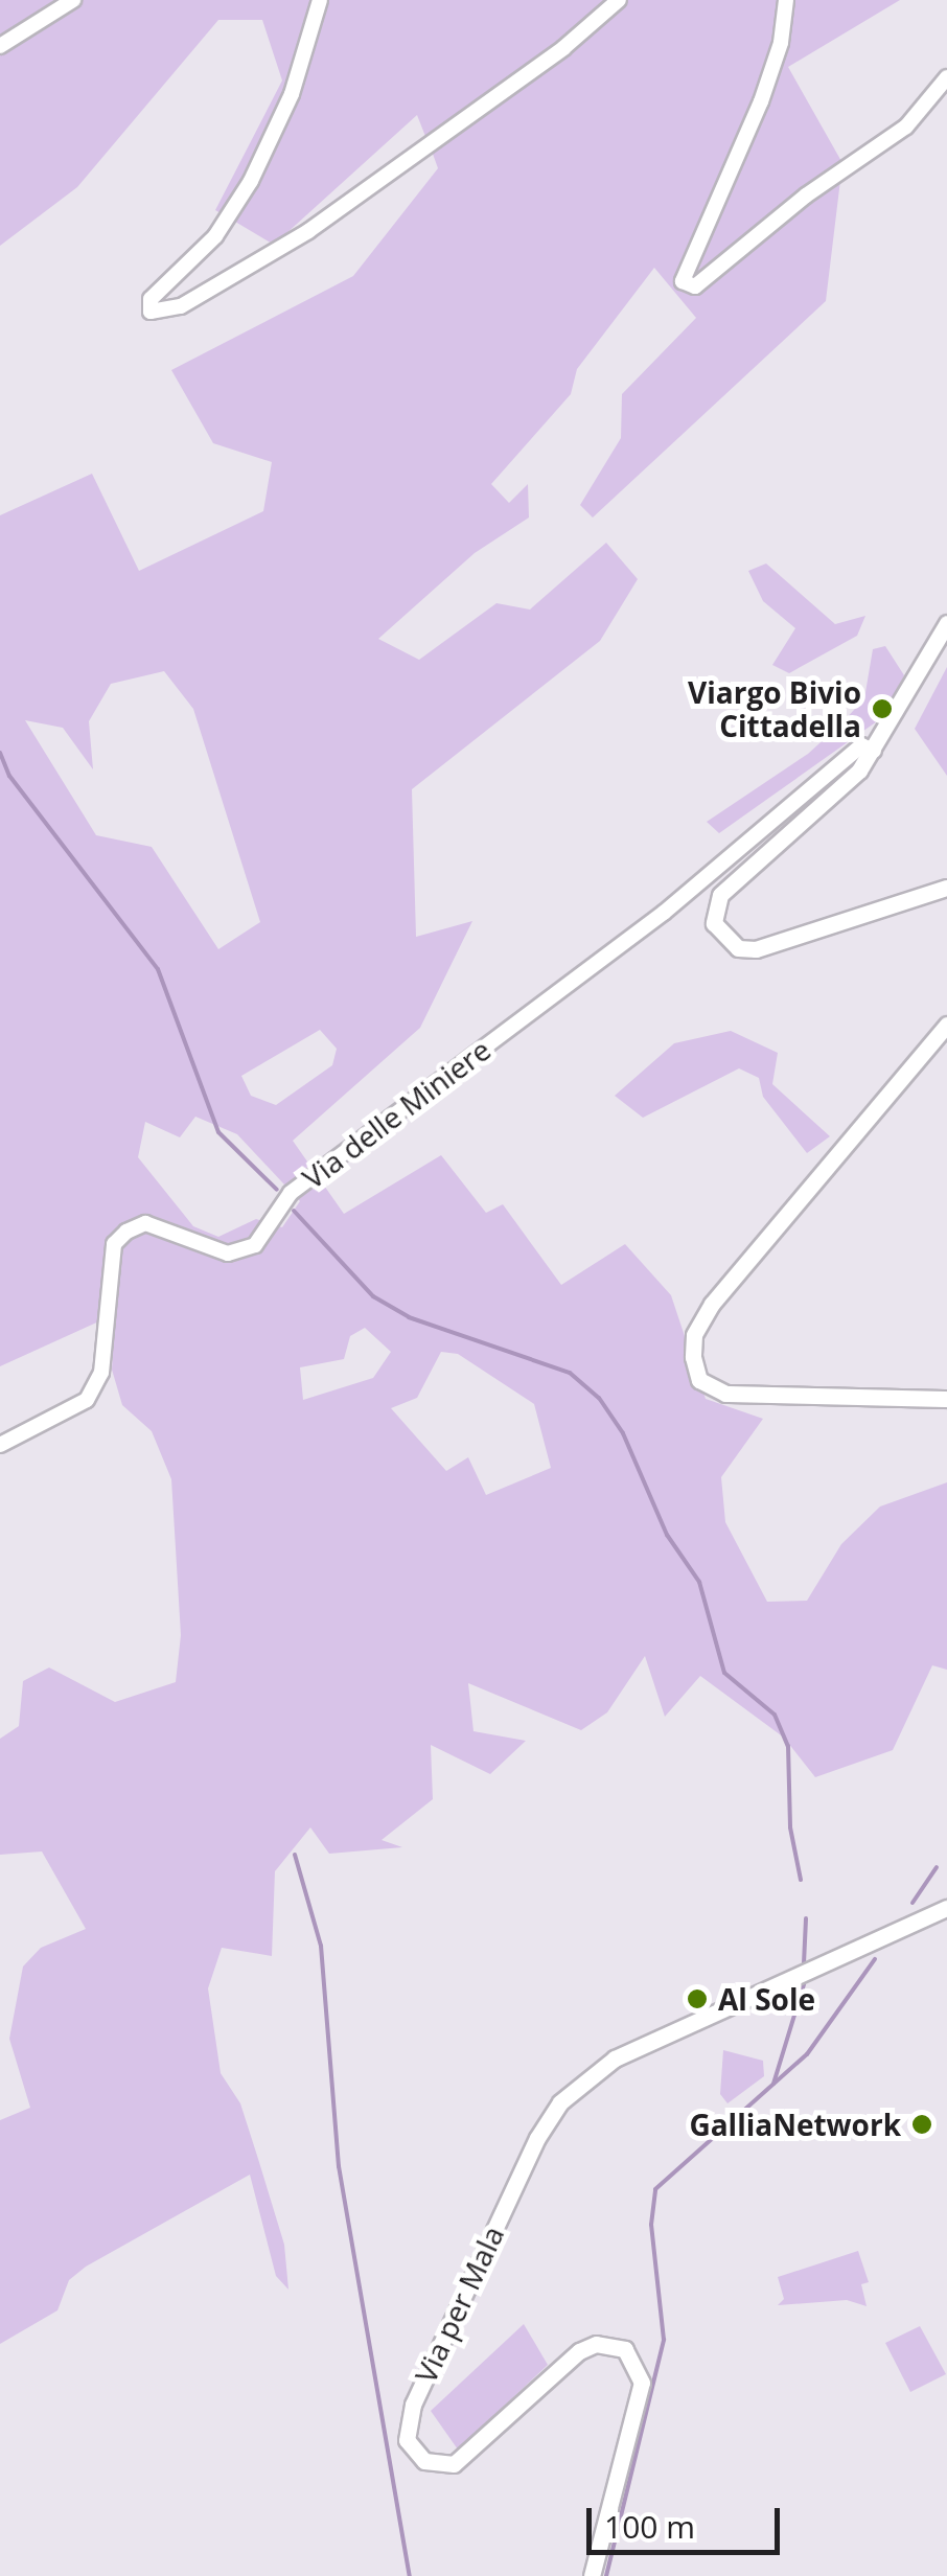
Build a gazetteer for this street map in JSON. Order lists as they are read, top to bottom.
{
  "streets": {
    "main road": ["Via per Mala"],
    "street": ["Via delle Miniere"]
  },
  "places": ["Viargo Bivio Cittadella", "Al Sole", "GalliaNetwork"],
  "scale_bar": "100 m"
}
